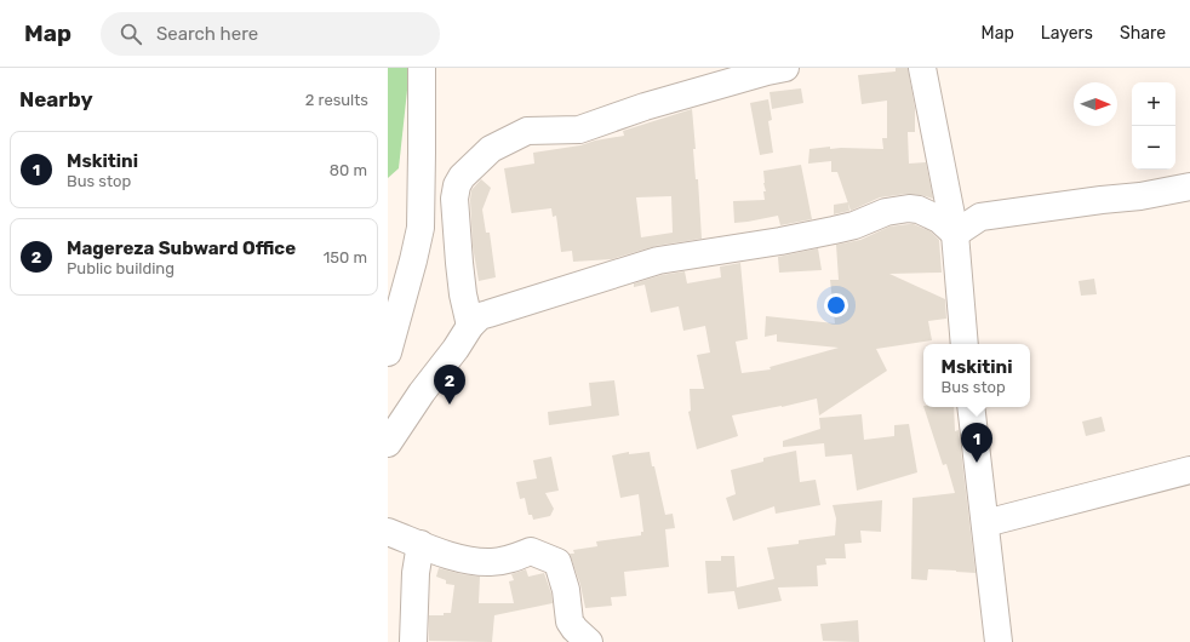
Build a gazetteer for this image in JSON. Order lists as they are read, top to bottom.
{
  "north": "right",
  "page": {
    "header": "Map",
    "search": "Search here",
    "nav": ["Map", "Layers", "Share"],
    "heading": ["Nearby", "2 results"],
    "map_buttons": ["+", "−"],
    "list": [
      {
        "mark": "1",
        "name": "Mskitini",
        "note": "Bus stop",
        "value": "80 m"
      },
      {
        "mark": "2",
        "name": "Magereza Subward Office",
        "note": "Public building",
        "value": "150 m"
      }
    ],
    "popup": ["Mskitini", "Bus stop"],
    "pins": ["2", "1"]
  }
}
